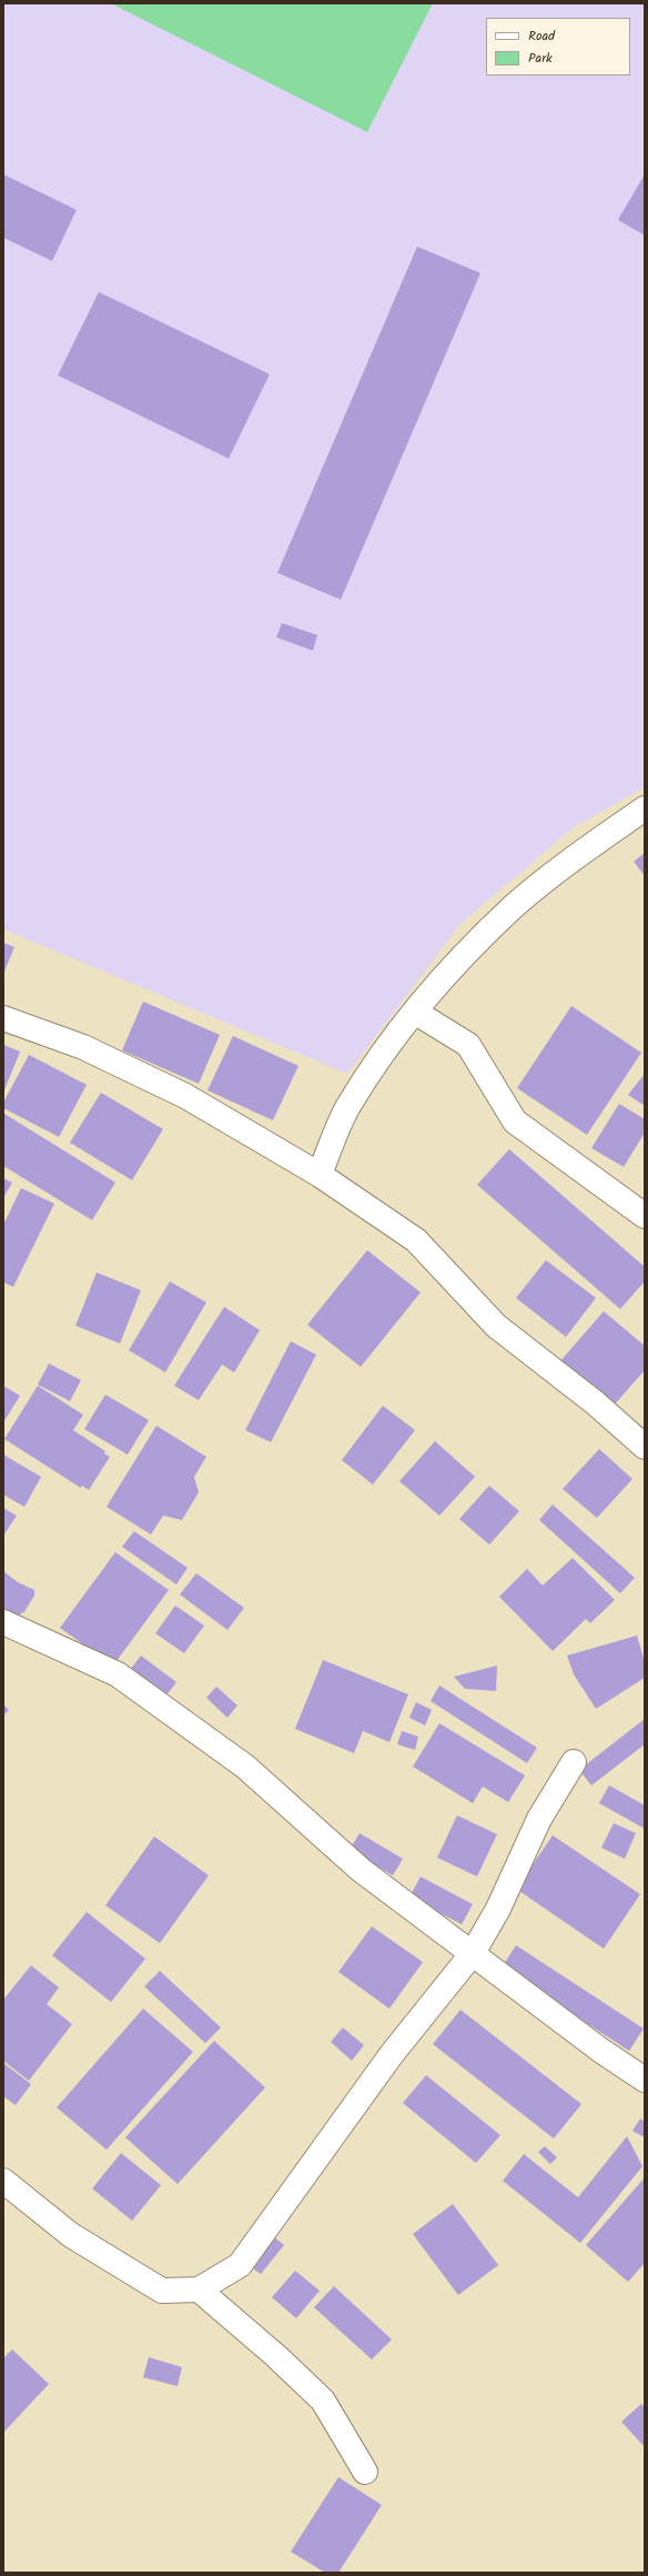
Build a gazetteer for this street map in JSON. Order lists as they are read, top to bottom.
{
  "legend": ["Road", "Park"]
}
